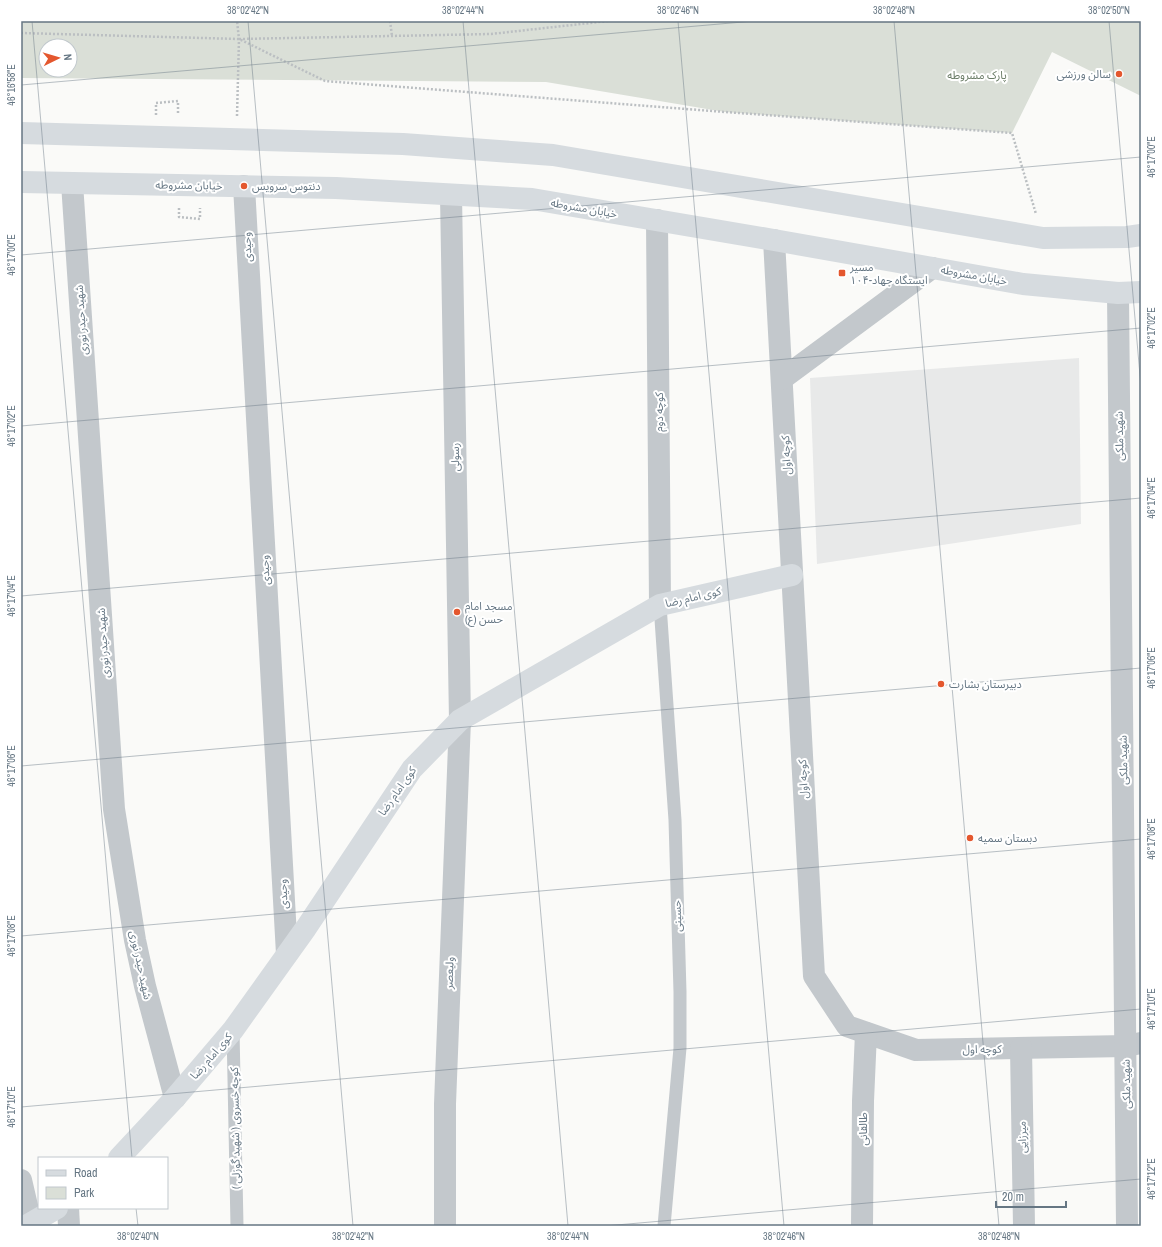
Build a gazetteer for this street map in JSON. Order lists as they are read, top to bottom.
{
  "streets": {
    "main road": ["خیابان مشروطه", "کوی امام رضا"],
    "street": [
      "وحیدی",
      "شهید حیدر نوری",
      "کوچه دوم",
      "شهید ملکی",
      "کوچه اول",
      "رسولی",
      "ولیعصر",
      "طالقانی",
      "میرزایی"
    ],
    "lane": ["حسینی", "کوچه خسروی ( شهید گوزلی )"]
  },
  "crossings": [
    ["خیابان مشروطه", "وحیدی"],
    ["خیابان مشروطه", "شهید حیدر نوری"],
    ["خیابان مشروطه", "کوچه دوم"],
    ["خیابان مشروطه", "شهید ملکی"],
    ["خیابان مشروطه", "کوچه اول"],
    ["خیابان مشروطه", "رسولی"],
    ["وحیدی", "کوی امام رضا"],
    ["شهید حیدر نوری", "کوی امام رضا"],
    ["کوچه دوم", "کوی امام رضا"],
    ["کوچه دوم", "حسینی"],
    ["شهید ملکی", "کوچه اول"],
    ["کوچه اول", "کوی امام رضا"],
    ["کوچه اول", "طالقانی"],
    ["کوچه اول", "میرزایی"],
    ["رسولی", "کوی امام رضا"],
    ["رسولی", "ولیعصر"],
    ["کوی امام رضا", "حسینی"],
    ["کوی امام رضا", "ولیعصر"],
    ["کوی امام رضا", "کوچه خسروی ( شهید گوزلی )"]
  ],
  "parks": ["پارک مشروطه"],
  "places": {
    "other": [
      "سالن ورزشی",
      "دنتوس سرویس",
      "مسجد امام حسن (ع)",
      "دبیرستان بشارت",
      "دبستان سمیه"
    ],
    "transit": ["مسیر ۱۰۴-ایستگاه جهاد"]
  },
  "legend": ["Road", "Park"],
  "scale_bar": "20 m",
  "north": "right",
  "coordinates": [
    "38°02'42\"N",
    "38°02'44\"N",
    "38°02'46\"N",
    "38°02'48\"N",
    "38°02'50\"N",
    "46°16'58\"E",
    "46°17'00\"E",
    "46°17'02\"E",
    "46°17'04\"E",
    "46°17'06\"E",
    "46°17'08\"E",
    "46°17'10\"E",
    "46°17'12\"E",
    "38°02'40\"N"
  ]
}
